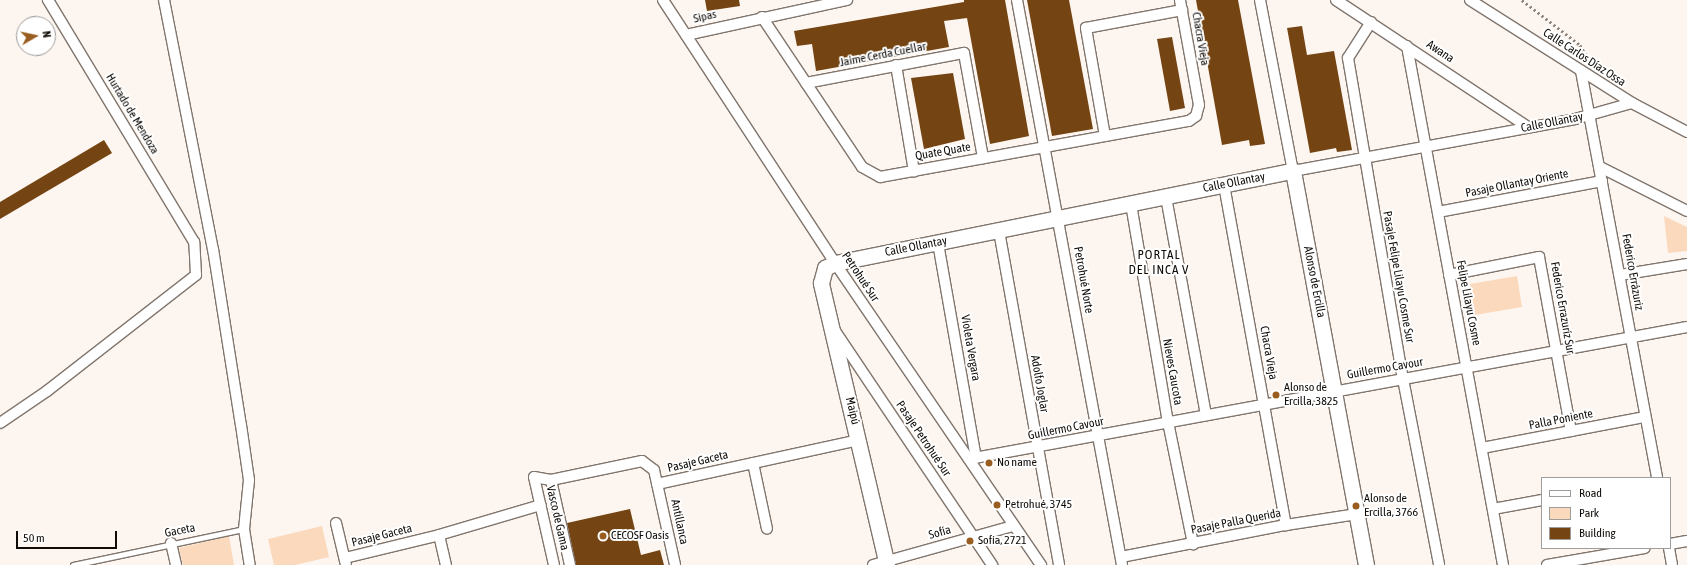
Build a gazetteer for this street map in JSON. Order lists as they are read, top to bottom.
{
  "streets": {
    "street": [
      "Sipas",
      "Chacra Vieja",
      "Awana",
      "Jaime Cerda Cuellar",
      "Calle Carlos Díaz Ossa",
      "Hurtado de Mendoza",
      "Calle Ollantay",
      "Quate Quate",
      "Pasaje Ollantay Oriente",
      "Federico Errázuriz",
      "Petrohué Sur",
      "Pasaje Felipe Lilayu Cosme Sur",
      "Petrohué Norte",
      "Alonso de Ercilla",
      "Felipe Lilayu Cosme",
      "Federico Errazuríz Sur",
      "Violeta Vergara",
      "Guillermo Cavour",
      "Nieves Caucota",
      "Adolfo Joglar",
      "Maipú",
      "Palla Poniente",
      "Pasaje Petrohué Sur",
      "Pasaje Gaceta",
      "Vasco de Gama",
      "Antillanca",
      "Pasaje Palla Querida",
      "Sofía"
    ],
    "lane": ["Gaceta"]
  },
  "crossings": [
    ["Sipas", "Quate Quate"],
    ["Sipas", "Petrohué Sur"],
    ["Chacra Vieja", "Calle Ollantay"],
    ["Chacra Vieja", "Quate Quate"],
    ["Chacra Vieja", "Guillermo Cavour"],
    ["Chacra Vieja", "Pasaje Palla Querida"],
    ["Awana", "Calle Ollantay"],
    ["Awana", "Pasaje Felipe Lilayu Cosme Sur"],
    ["Awana", "Felipe Lilayu Cosme"],
    ["Jaime Cerda Cuellar", "Quate Quate"],
    ["Calle Carlos Díaz Ossa", "Calle Ollantay"],
    ["Calle Carlos Díaz Ossa", "Federico Errázuriz"],
    ["Calle Ollantay", "Federico Errázuriz"],
    ["Calle Ollantay", "Petrohué Sur"],
    ["Calle Ollantay", "Pasaje Felipe Lilayu Cosme Sur"],
    ["Calle Ollantay", "Petrohué Norte"],
    ["Calle Ollantay", "Alonso de Ercilla"],
    ["Calle Ollantay", "Felipe Lilayu Cosme"],
    ["Calle Ollantay", "Violeta Vergara"],
    ["Calle Ollantay", "Nieves Caucota"],
    ["Calle Ollantay", "Adolfo Joglar"],
    ["Calle Ollantay", "Maipú"],
    ["Quate Quate", "Petrohué Norte"],
    ["Pasaje Ollantay Oriente", "Federico Errázuriz"],
    ["Pasaje Ollantay Oriente", "Felipe Lilayu Cosme"],
    ["Federico Errázuriz", "Guillermo Cavour"],
    ["Federico Errázuriz", "Palla Poniente"],
    ["Petrohué Sur", "Violeta Vergara"],
    ["Petrohué Sur", "Guillermo Cavour"],
    ["Petrohué Sur", "Maipú"],
    ["Petrohué Sur", "Sofía"],
    ["Pasaje Felipe Lilayu Cosme Sur", "Guillermo Cavour"],
    ["Petrohué Norte", "Guillermo Cavour"],
    ["Petrohué Norte", "Pasaje Palla Querida"],
    ["Alonso de Ercilla", "Guillermo Cavour"],
    ["Alonso de Ercilla", "Pasaje Palla Querida"],
    ["Felipe Lilayu Cosme", "Federico Errazuríz Sur"],
    ["Felipe Lilayu Cosme", "Guillermo Cavour"],
    ["Felipe Lilayu Cosme", "Palla Poniente"],
    ["Federico Errazuríz Sur", "Guillermo Cavour"],
    ["Federico Errazuríz Sur", "Palla Poniente"],
    ["Violeta Vergara", "Guillermo Cavour"],
    ["Guillermo Cavour", "Nieves Caucota"],
    ["Guillermo Cavour", "Adolfo Joglar"],
    ["Nieves Caucota", "Pasaje Palla Querida"],
    ["Maipú", "Pasaje Petrohué Sur"],
    ["Maipú", "Pasaje Gaceta"],
    ["Maipú", "Sofía"],
    ["Pasaje Petrohué Sur", "Sofía"],
    ["Pasaje Gaceta", "Vasco de Gama"],
    ["Pasaje Gaceta", "Antillanca"]
  ],
  "districts": ["PORTAL DEL INCA V"],
  "places": [
    "Alonso de Ercilla, 3825",
    "No name",
    "Petrohué, 3745",
    "Alonso de Ercilla, 3766",
    "CECOSF Oasis",
    "Sofía, 2721"
  ],
  "legend": ["Road", "Park", "Building"],
  "scale_bar": "50 m",
  "north": "right"
}
